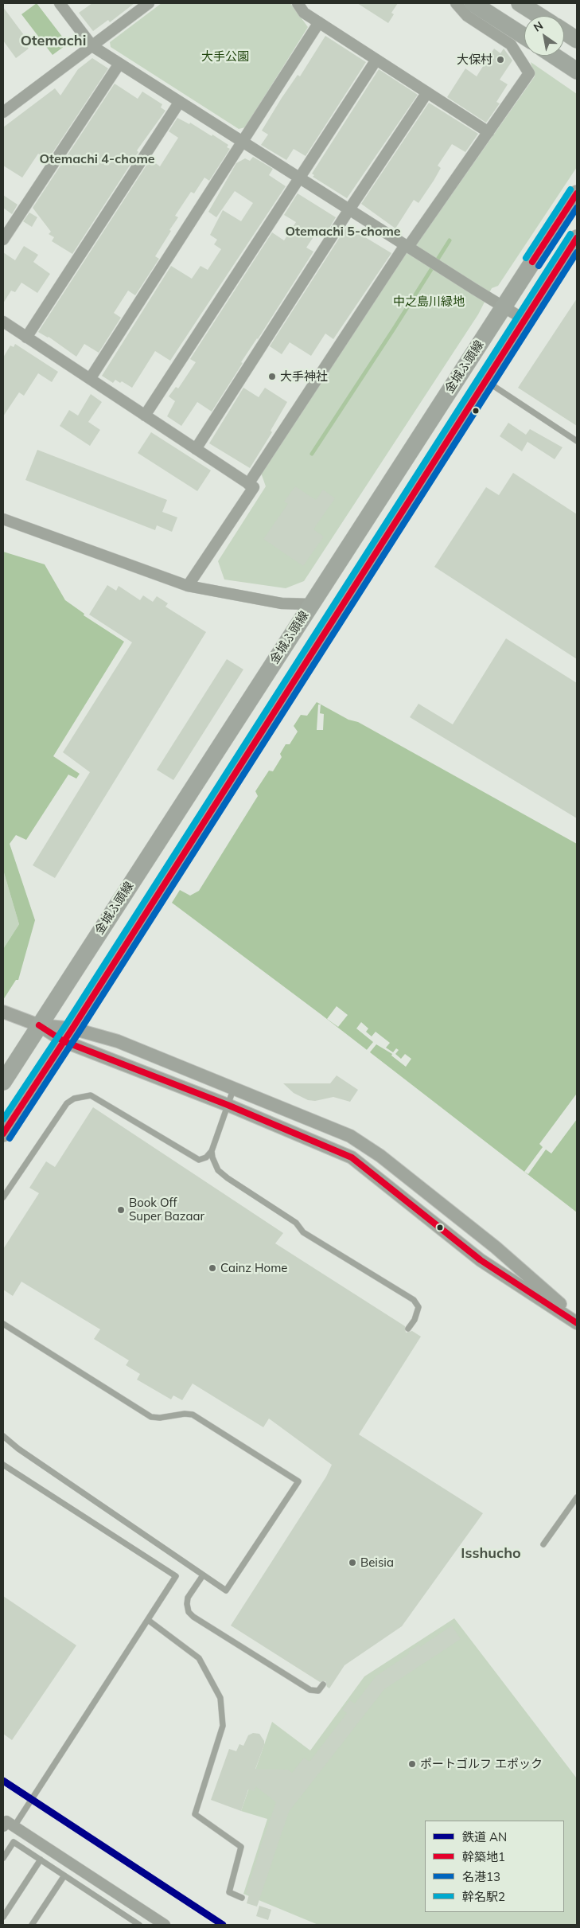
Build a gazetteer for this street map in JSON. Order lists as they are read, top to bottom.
{
  "streets": {
    "main road": ["金城ふ頭線"]
  },
  "districts": [
    "Otemachi",
    "Otemachi 4-chome",
    "Otemachi 5-chome",
    "Isshucho"
  ],
  "parks": ["大手公園", "中之島川緑地"],
  "places": [
    "大保村",
    "大手神社",
    "Book Off Super Bazaar",
    "Cainz Home",
    "Beisia",
    "ポートゴルフ エポック"
  ],
  "lines": [
    "transit line 幹名駅2",
    "transit line 幹築地1",
    "transit line 名港13",
    "rail line AN"
  ],
  "legend": [
    "鉄道 AN",
    "幹築地1",
    "名港13",
    "幹名駅2"
  ],
  "north": "top left"
}
